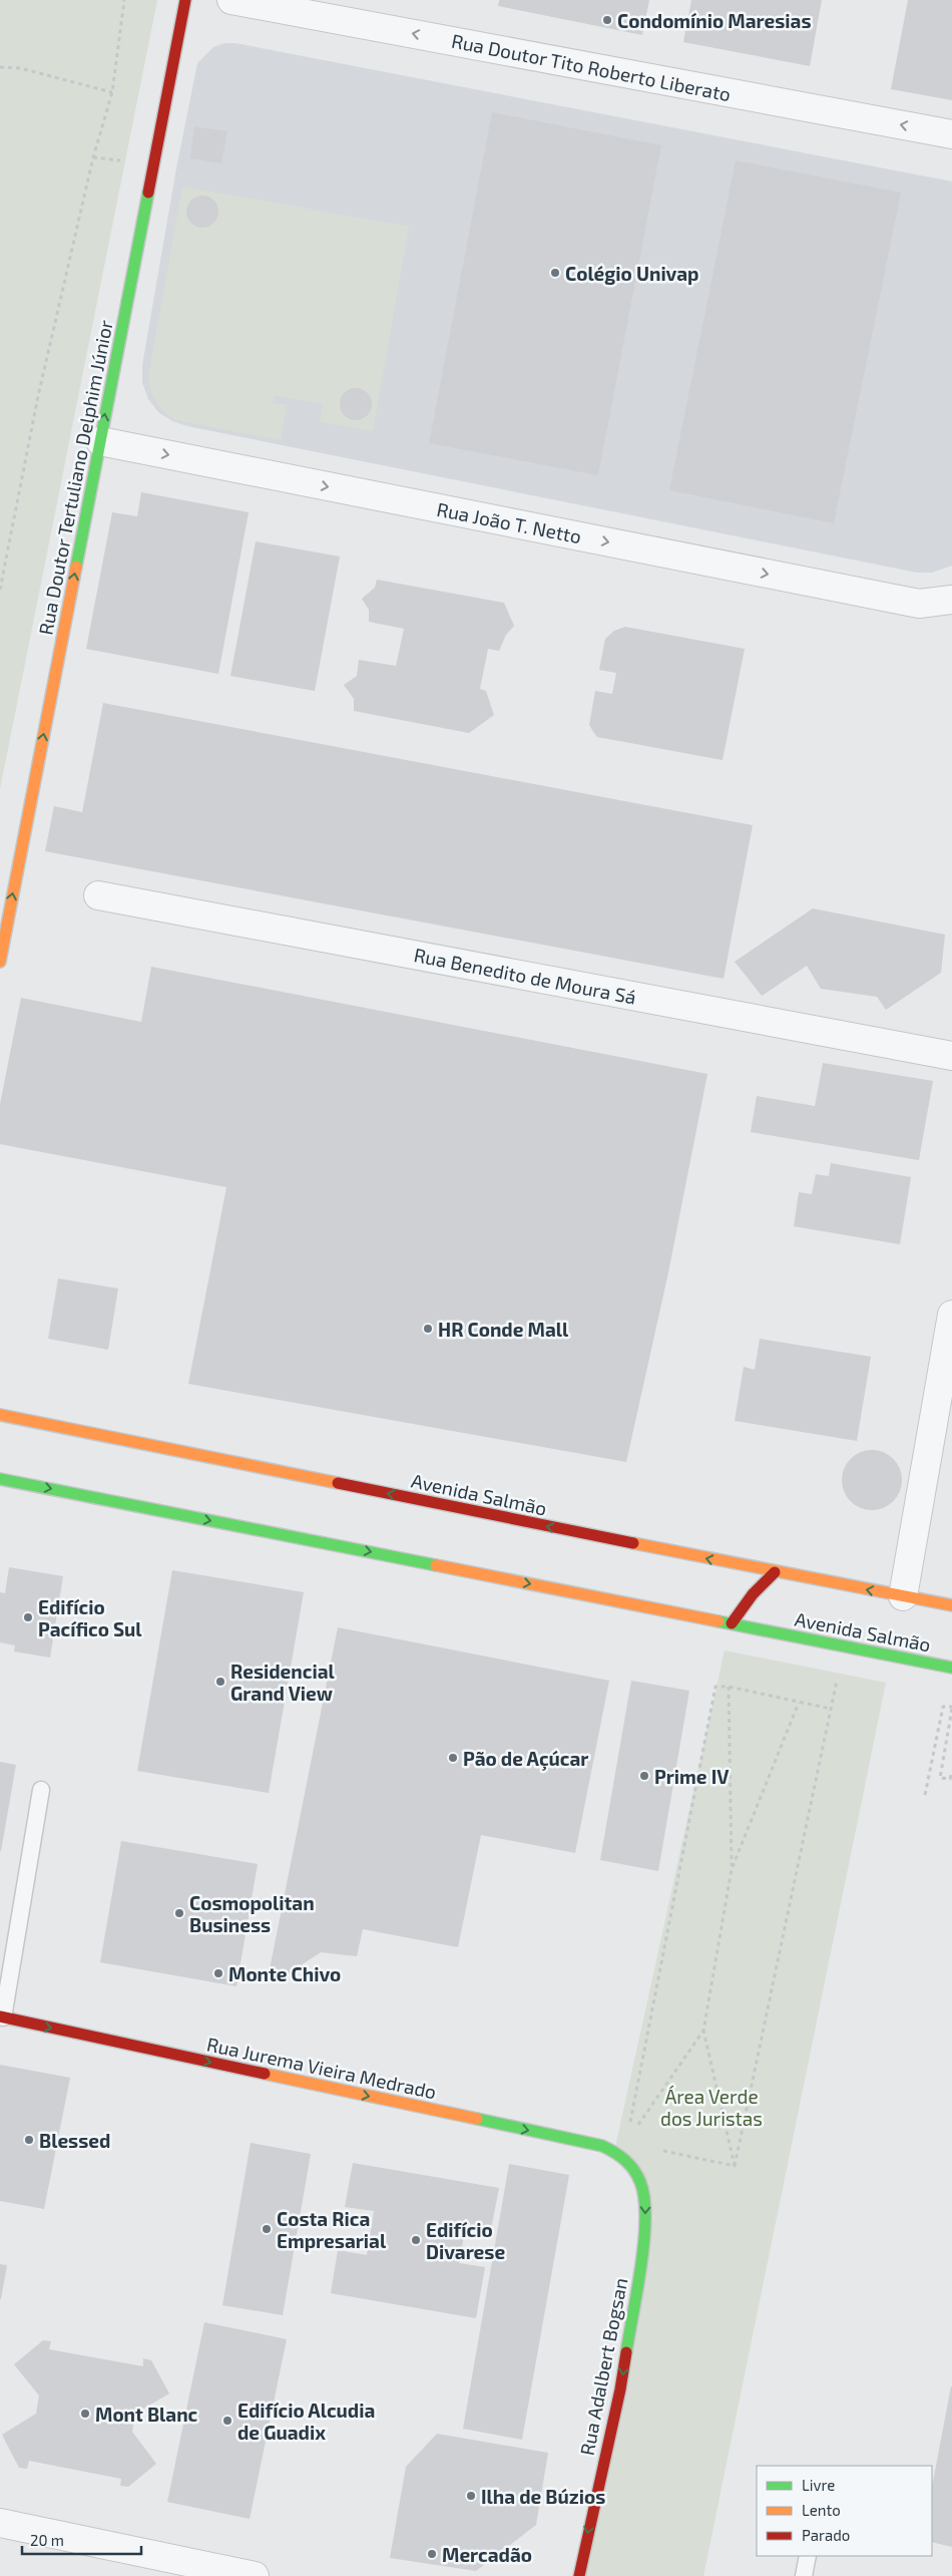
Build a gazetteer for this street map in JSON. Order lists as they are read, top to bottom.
{
  "streets": {
    "street": [
      "Rua Doutor Tito Roberto Liberato",
      "Rua Doutor Tertuliano Delphim Júnior",
      "Rua João T. Netto",
      "Rua Benedito de Moura Sá",
      "Avenida Salmão",
      "Rua Jurema Vieira Medrado",
      "Rua Adalbert Bogsan"
    ]
  },
  "crossings": [
    ["Rua Doutor Tertuliano Delphim Júnior", "Rua João T. Netto"],
    ["Rua Jurema Vieira Medrado", "Rua Adalbert Bogsan"]
  ],
  "one_way": [
    "Rua Doutor Tito Roberto Liberato",
    "Rua Doutor Tertuliano Delphim Júnior",
    "Rua João T. Netto",
    "Rua Jurema Vieira Medrado",
    "Rua Adalbert Bogsan"
  ],
  "parks": ["Área Verde dos Juristas"],
  "places": [
    "Condomínio Maresias",
    "Colégio Univap",
    "HR Conde Mall",
    "Edifício Pacífico Sul",
    "Residencial Grand View",
    "Pão de Açúcar",
    "Prime IV",
    "Cosmopolitan Business",
    "Monte Chivo",
    "Blessed",
    "Costa Rica Empresarial",
    "Edifício Divarese",
    "Mont Blanc",
    "Edifício Alcudia de Guadix",
    "Ilha de Búzios",
    "Mercadão"
  ],
  "legend": ["Livre", "Lento", "Parado"],
  "scale_bar": "20 m"
}
